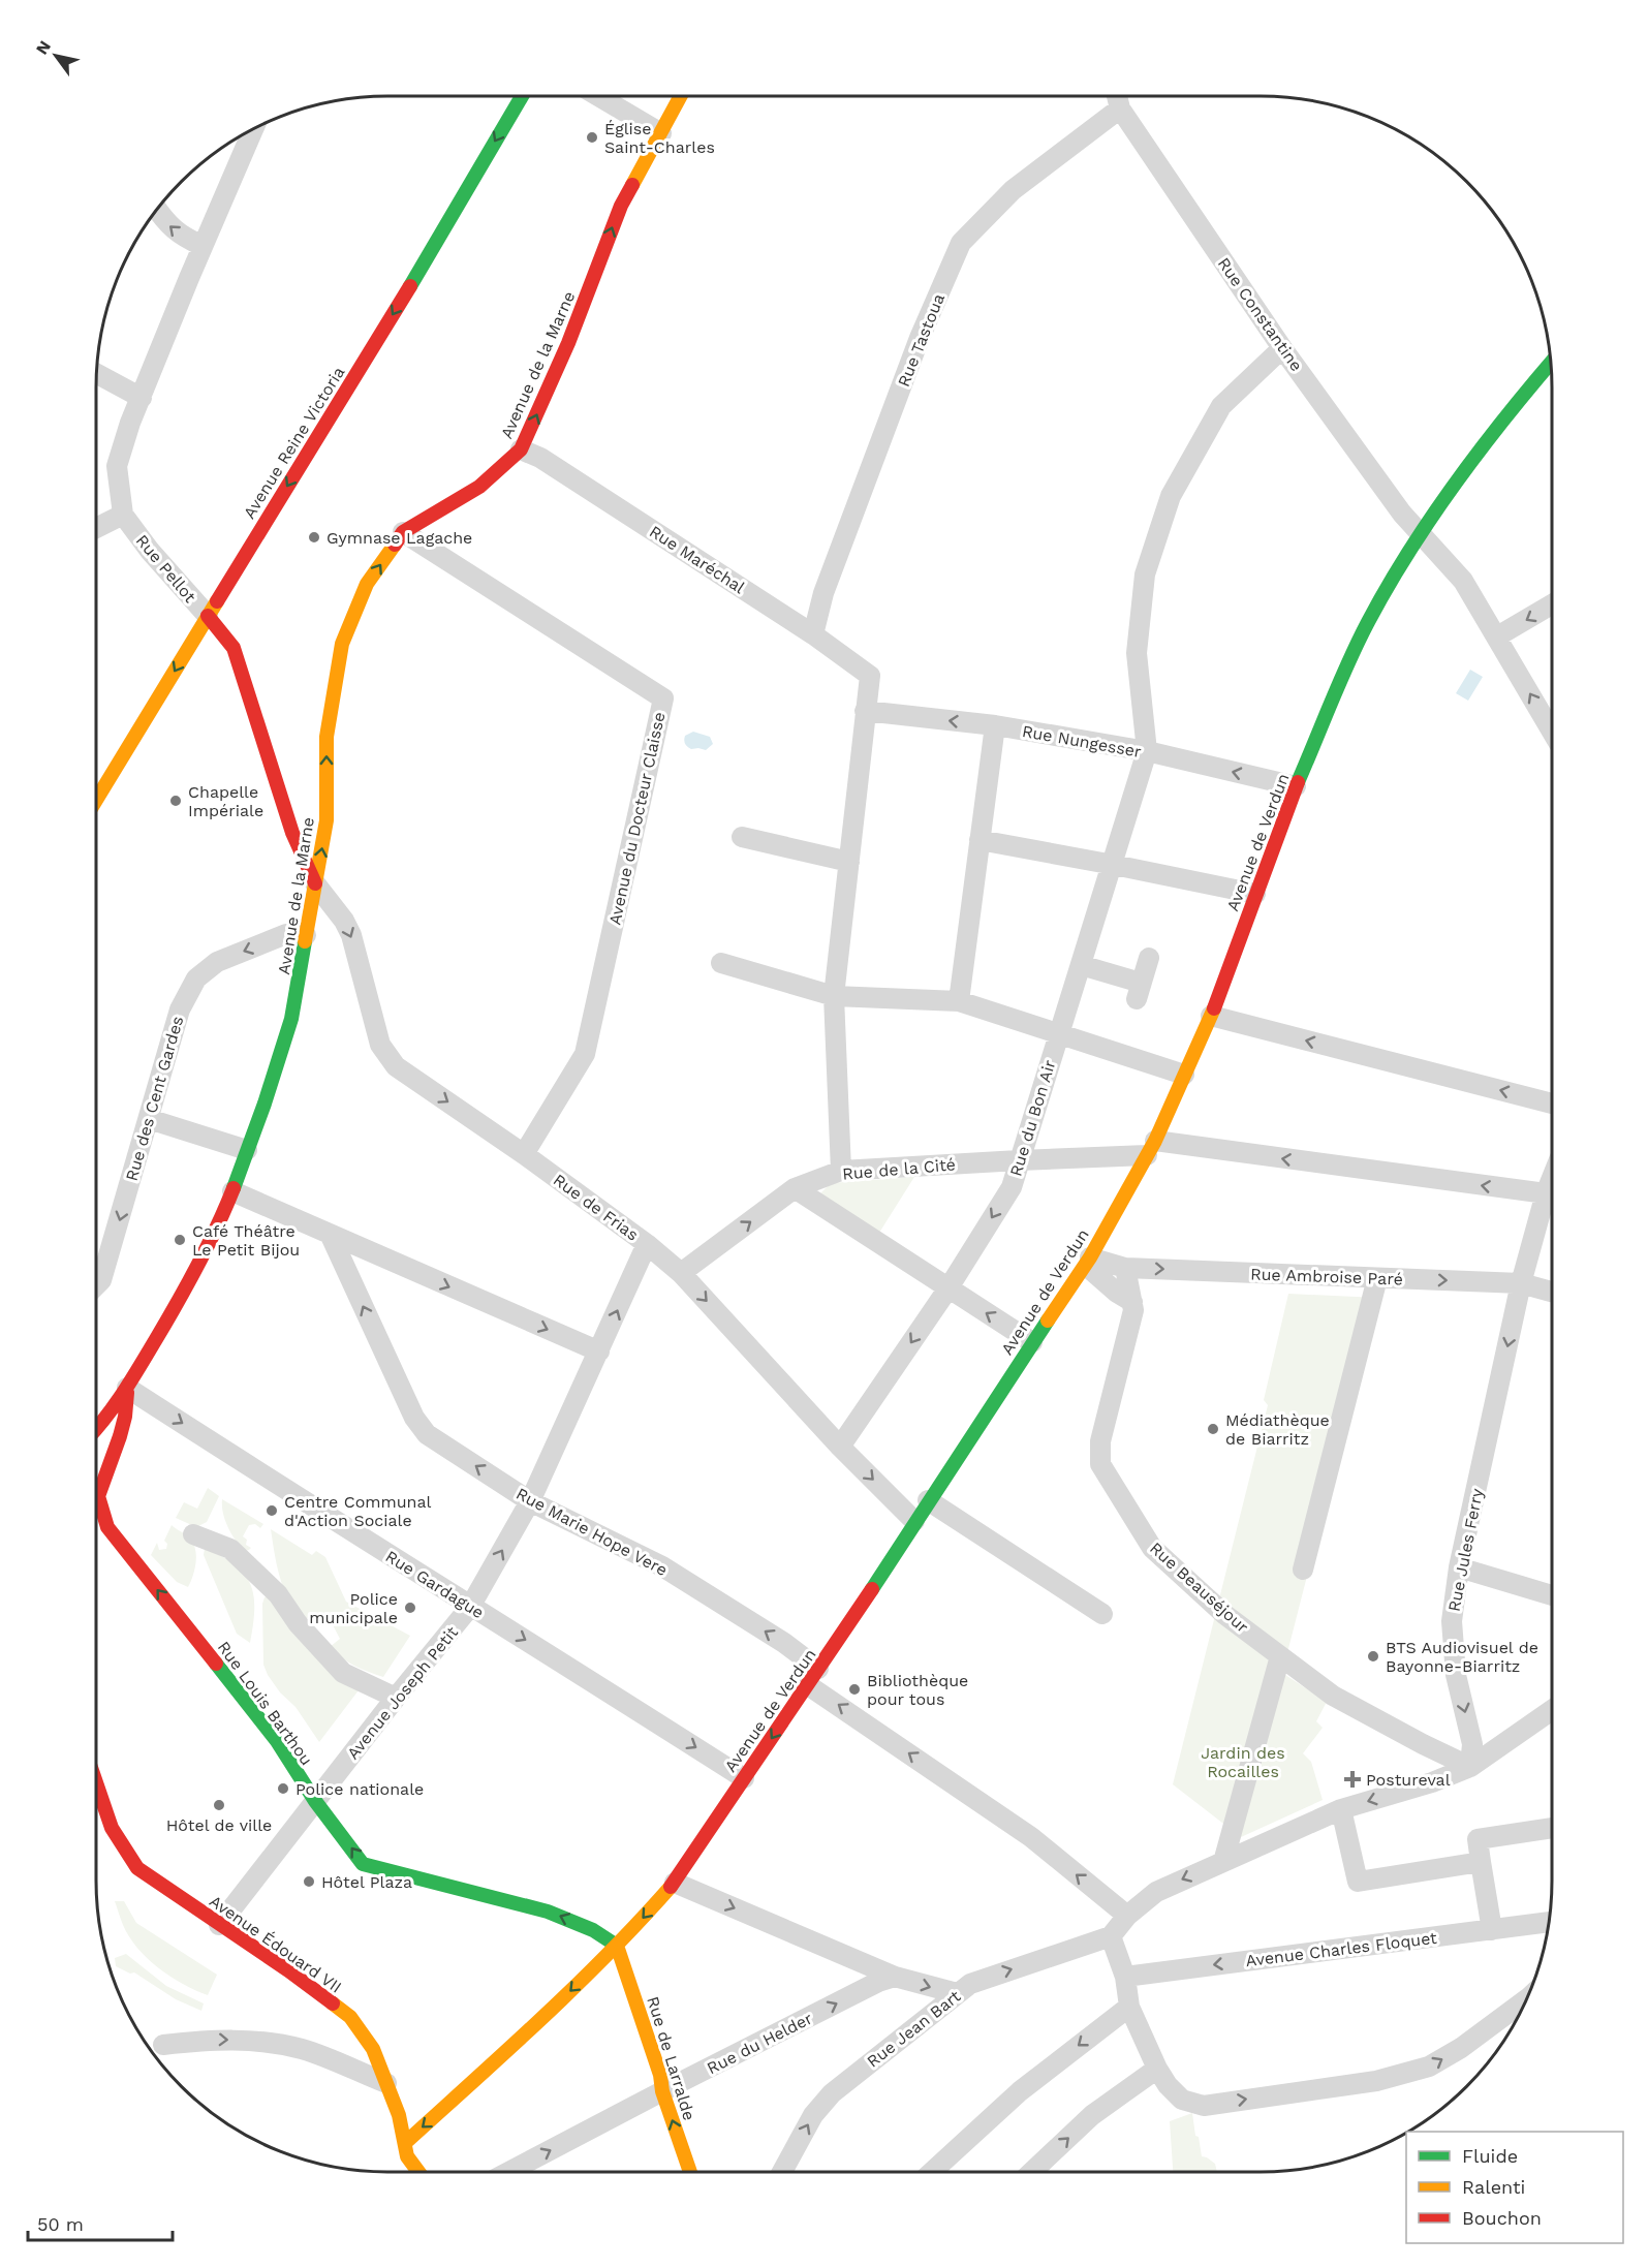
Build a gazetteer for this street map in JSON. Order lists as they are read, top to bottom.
{
  "streets": {
    "main road": [
      "Avenue de la Marne",
      "Avenue Reine Victoria",
      "Rue Pellot",
      "Avenue de Verdun",
      "Rue Louis Barthou",
      "Avenue Édouard VII",
      "Rue de Larralde"
    ],
    "street": [
      "Rue Constantine",
      "Rue Tastoua",
      "Rue Maréchal",
      "Rue Nungesser",
      "Avenue du Docteur Claisse",
      "Rue des Cent Gardes",
      "Rue du Bon Air",
      "Rue de la Cité",
      "Rue de Frias",
      "Rue Ambroise Paré",
      "Rue Marie Hope Vere",
      "Rue Jules Ferry",
      "Rue Gardague",
      "Rue Beauséjour",
      "Avenue Joseph Petit",
      "Avenue Charles Floquet",
      "Rue Jean Bart",
      "Rue du Helder"
    ]
  },
  "crossings": [
    ["Rue Constantine", "Rue Tastoua"],
    ["Rue Constantine", "Avenue de Verdun"],
    ["Rue Tastoua", "Rue Maréchal"],
    ["Avenue de la Marne", "Rue Maréchal"],
    ["Avenue de la Marne", "Rue Pellot"],
    ["Avenue de la Marne", "Avenue du Docteur Claisse"],
    ["Avenue de la Marne", "Rue des Cent Gardes"],
    ["Avenue de la Marne", "Rue de Frias"],
    ["Avenue de la Marne", "Rue Gardague"],
    ["Avenue de la Marne", "Rue Louis Barthou"],
    ["Avenue Reine Victoria", "Rue Pellot"],
    ["Rue Maréchal", "Rue Nungesser"],
    ["Rue Pellot", "Rue de Frias"],
    ["Rue Nungesser", "Avenue de Verdun"],
    ["Rue Nungesser", "Rue du Bon Air"],
    ["Avenue du Docteur Claisse", "Rue de Frias"],
    ["Avenue de Verdun", "Rue de la Cité"],
    ["Avenue de Verdun", "Rue de Frias"],
    ["Avenue de Verdun", "Rue Ambroise Paré"],
    ["Avenue de Verdun", "Rue Marie Hope Vere"],
    ["Avenue de Verdun", "Rue Gardague"],
    ["Avenue de Verdun", "Rue Louis Barthou"],
    ["Avenue de Verdun", "Avenue Édouard VII"],
    ["Avenue de Verdun", "Rue de Larralde"],
    ["Rue du Bon Air", "Rue de la Cité"],
    ["Rue du Bon Air", "Rue de Frias"],
    ["Rue de la Cité", "Rue de Frias"],
    ["Rue de la Cité", "Rue Jules Ferry"],
    ["Rue de Frias", "Avenue Joseph Petit"],
    ["Rue Ambroise Paré", "Rue Jules Ferry"],
    ["Rue Ambroise Paré", "Rue Beauséjour"],
    ["Rue Marie Hope Vere", "Avenue Joseph Petit"],
    ["Rue Jules Ferry", "Rue Beauséjour"],
    ["Rue Gardague", "Avenue Joseph Petit"],
    ["Rue Gardague", "Rue Louis Barthou"],
    ["Avenue Joseph Petit", "Rue Louis Barthou"],
    ["Avenue Joseph Petit", "Avenue Édouard VII"],
    ["Rue Louis Barthou", "Rue de Larralde"],
    ["Rue du Helder", "Rue de Larralde"]
  ],
  "one_way": [
    "Avenue de la Marne",
    "Avenue Reine Victoria",
    "Rue des Cent Gardes",
    "Rue du Bon Air",
    "Rue de Frias",
    "Rue Ambroise Paré",
    "Rue Louis Barthou",
    "Rue du Helder",
    "Rue de Larralde"
  ],
  "parks": ["Jardin des Rocailles"],
  "places": {
    "other": [
      "Église Saint-Charles",
      "Gymnase Lagache",
      "Chapelle Impériale",
      "Café Théâtre Le Petit Bijou",
      "Médiathèque de Biarritz",
      "Centre Communal d'Action Sociale",
      "Police municipale",
      "BTS Audiovisuel de Bayonne-Biarritz",
      "Bibliothèque pour tous",
      "Police nationale",
      "Hôtel de ville",
      "Hôtel Plaza"
    ],
    "health": ["Postureval"]
  },
  "legend": ["Fluide", "Ralenti", "Bouchon"],
  "scale_bar": "50 m",
  "north": "top left"
}
